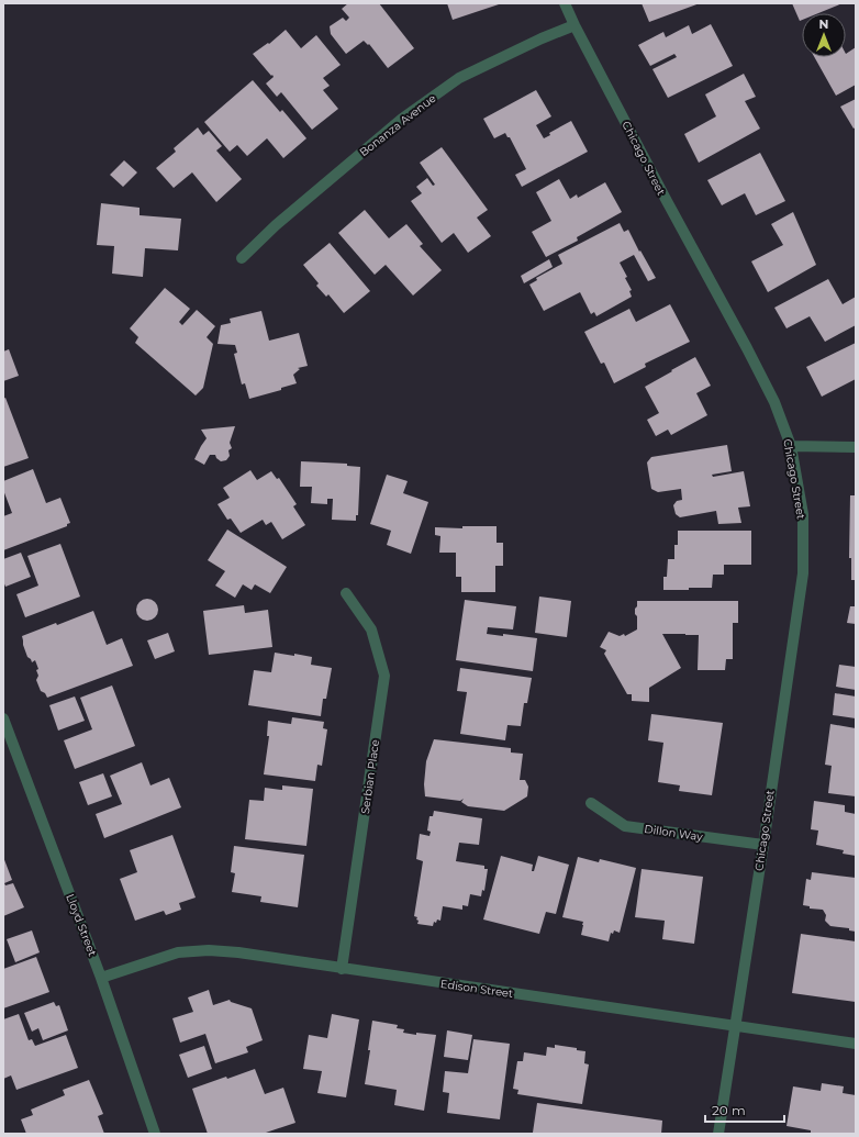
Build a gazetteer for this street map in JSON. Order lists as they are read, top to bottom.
{
  "streets": {
    "street": [
      "Bonanza Avenue",
      "Chicago Street",
      "Serbian Place",
      "Dillon Way",
      "Lloyd Street",
      "Edison Street"
    ]
  },
  "crossings": [
    ["Bonanza Avenue", "Chicago Street"],
    ["Chicago Street", "Dillon Way"],
    ["Chicago Street", "Edison Street"],
    ["Serbian Place", "Edison Street"],
    ["Lloyd Street", "Edison Street"]
  ],
  "scale_bar": "20 m",
  "north": "top"
}
